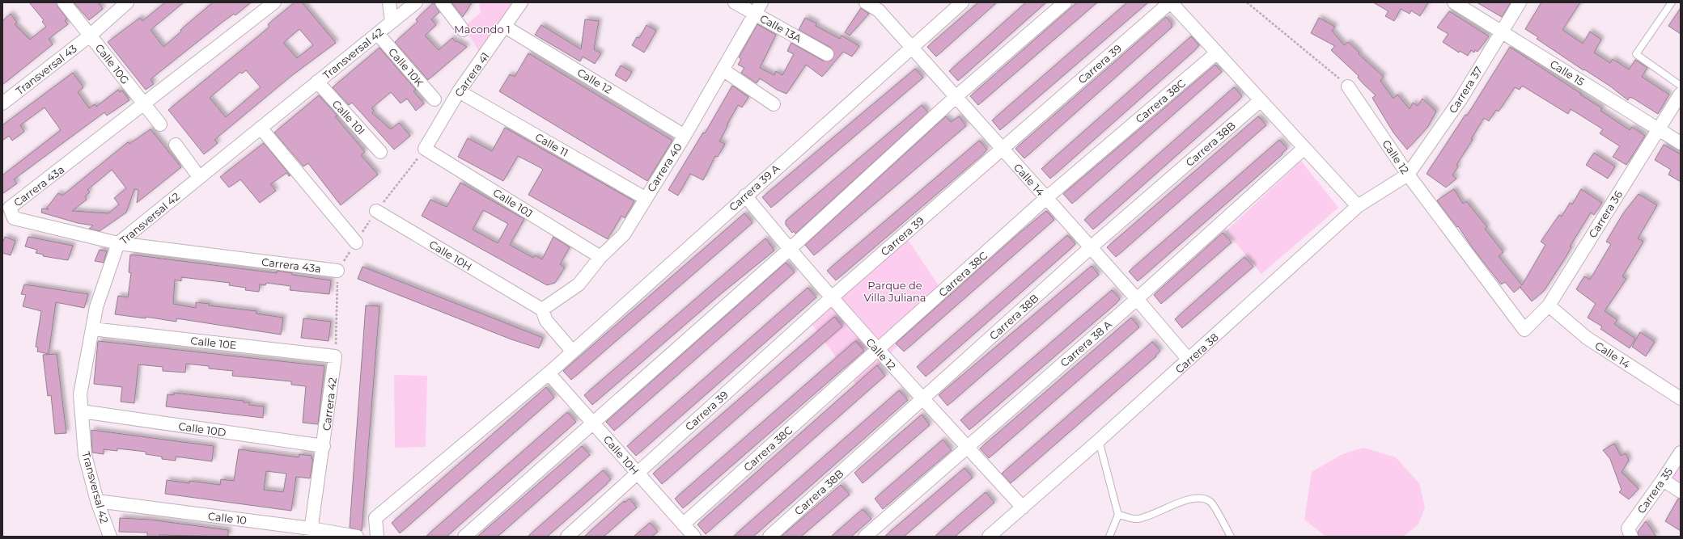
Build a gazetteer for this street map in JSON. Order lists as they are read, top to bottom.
{
  "streets": {
    "street": [
      "Calle 13A",
      "Transversal 42",
      "Calle 10G",
      "Carrera 39",
      "Calle 10K",
      "Transversal 43",
      "Calle 15",
      "Carrera 41",
      "Calle 12",
      "Carrera 37",
      "Carrera 38C",
      "Calle 10I",
      "Carrera 38B",
      "Calle 11",
      "Carrera 40",
      "Calle 14",
      "Carrera 43a",
      "Carrera 39 A",
      "Calle 10J",
      "Carrera 36",
      "Calle 10H",
      "Calle 10E",
      "Carrera 38 A",
      "Carrera 38",
      "Carrera 42",
      "Calle 10D",
      "Carrera 35",
      "Calle 10"
    ]
  },
  "crossings": [
    ["Calle 13A", "Carrera 40"],
    ["Transversal 42", "Calle 10K"],
    ["Transversal 42", "Calle 10I"],
    ["Transversal 42", "Carrera 43a"],
    ["Transversal 42", "Calle 10E"],
    ["Transversal 42", "Calle 10D"],
    ["Transversal 42", "Calle 10"],
    ["Calle 10G", "Transversal 43"],
    ["Calle 10G", "Carrera 43a"],
    ["Carrera 39", "Calle 12"],
    ["Carrera 39", "Calle 14"],
    ["Carrera 39", "Calle 10H"],
    ["Calle 15", "Carrera 37"],
    ["Calle 15", "Carrera 36"],
    ["Carrera 41", "Calle 12"],
    ["Carrera 41", "Calle 11"],
    ["Carrera 41", "Calle 10J"],
    ["Calle 12", "Carrera 37"],
    ["Calle 12", "Carrera 38C"],
    ["Calle 12", "Carrera 38B"],
    ["Calle 12", "Carrera 40"],
    ["Calle 12", "Carrera 39 A"],
    ["Calle 12", "Carrera 36"],
    ["Calle 12", "Carrera 38 A"],
    ["Calle 12", "Carrera 38"],
    ["Carrera 37", "Carrera 38"],
    ["Carrera 38C", "Calle 14"],
    ["Carrera 38C", "Calle 10H"],
    ["Carrera 38B", "Calle 14"],
    ["Calle 11", "Carrera 40"],
    ["Carrera 40", "Calle 10J"],
    ["Carrera 40", "Calle 10H"],
    ["Calle 14", "Carrera 39 A"],
    ["Calle 14", "Carrera 36"],
    ["Calle 14", "Carrera 38 A"],
    ["Calle 14", "Carrera 38"],
    ["Carrera 39 A", "Calle 10H"],
    ["Calle 10E", "Carrera 42"],
    ["Carrera 42", "Calle 10D"],
    ["Carrera 42", "Calle 10"]
  ],
  "parks": ["Macondo 1", "Parque de Villa Juliana"]
}
